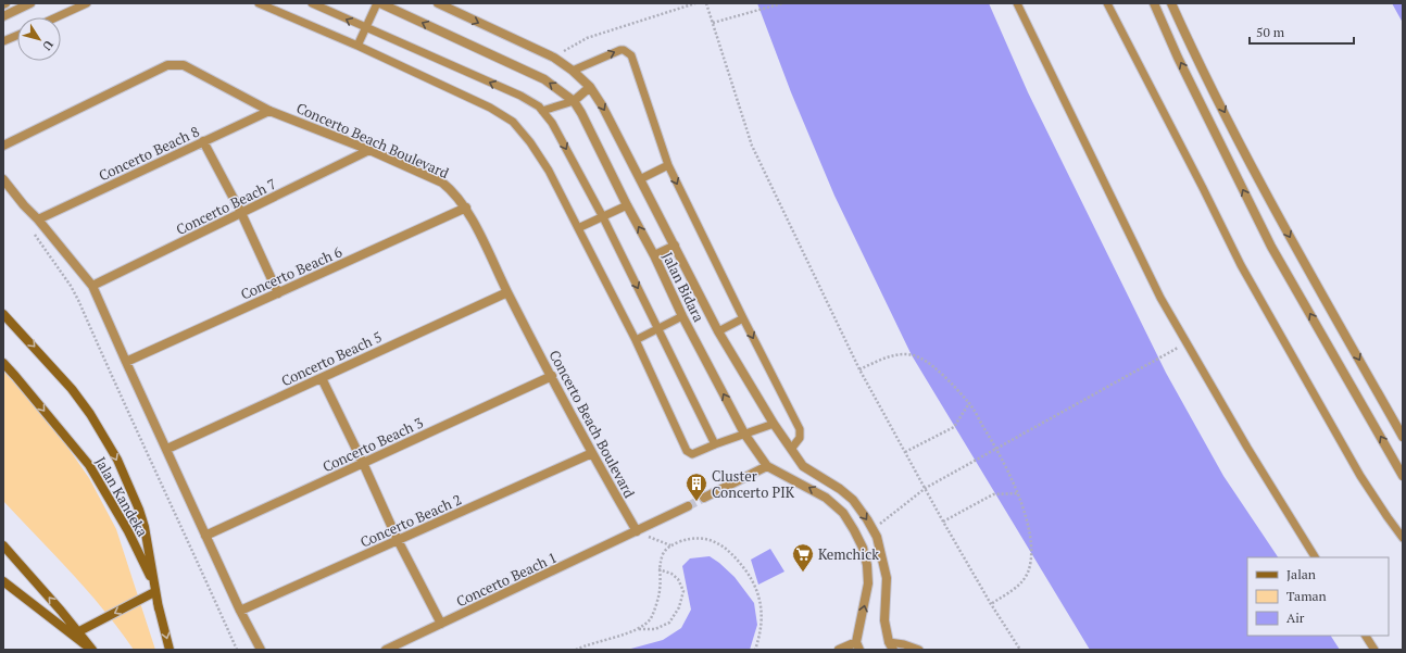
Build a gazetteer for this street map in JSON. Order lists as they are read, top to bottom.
{
  "streets": {
    "main road": ["Jalan Kandeka"],
    "street": [
      "Concerto Beach Boulevard",
      "Concerto Beach 8",
      "Concerto Beach 7",
      "Concerto Beach 6",
      "Jalan Bidara",
      "Concerto Beach 5",
      "Concerto Beach 3",
      "Concerto Beach 2",
      "Concerto Beach 1"
    ]
  },
  "crossings": [
    ["Concerto Beach Boulevard", "Concerto Beach 8"],
    ["Concerto Beach Boulevard", "Concerto Beach 7"],
    ["Concerto Beach Boulevard", "Concerto Beach 6"],
    ["Concerto Beach Boulevard", "Concerto Beach 5"],
    ["Concerto Beach Boulevard", "Concerto Beach 3"],
    ["Concerto Beach Boulevard", "Concerto Beach 2"],
    ["Concerto Beach Boulevard", "Concerto Beach 1"]
  ],
  "places": {
    "building": ["Cluster Concerto PIK"],
    "supermarket": ["Kemchick"]
  },
  "legend": ["Jalan", "Taman", "Air"],
  "scale_bar": "50 m",
  "north": "bottom right"
}
